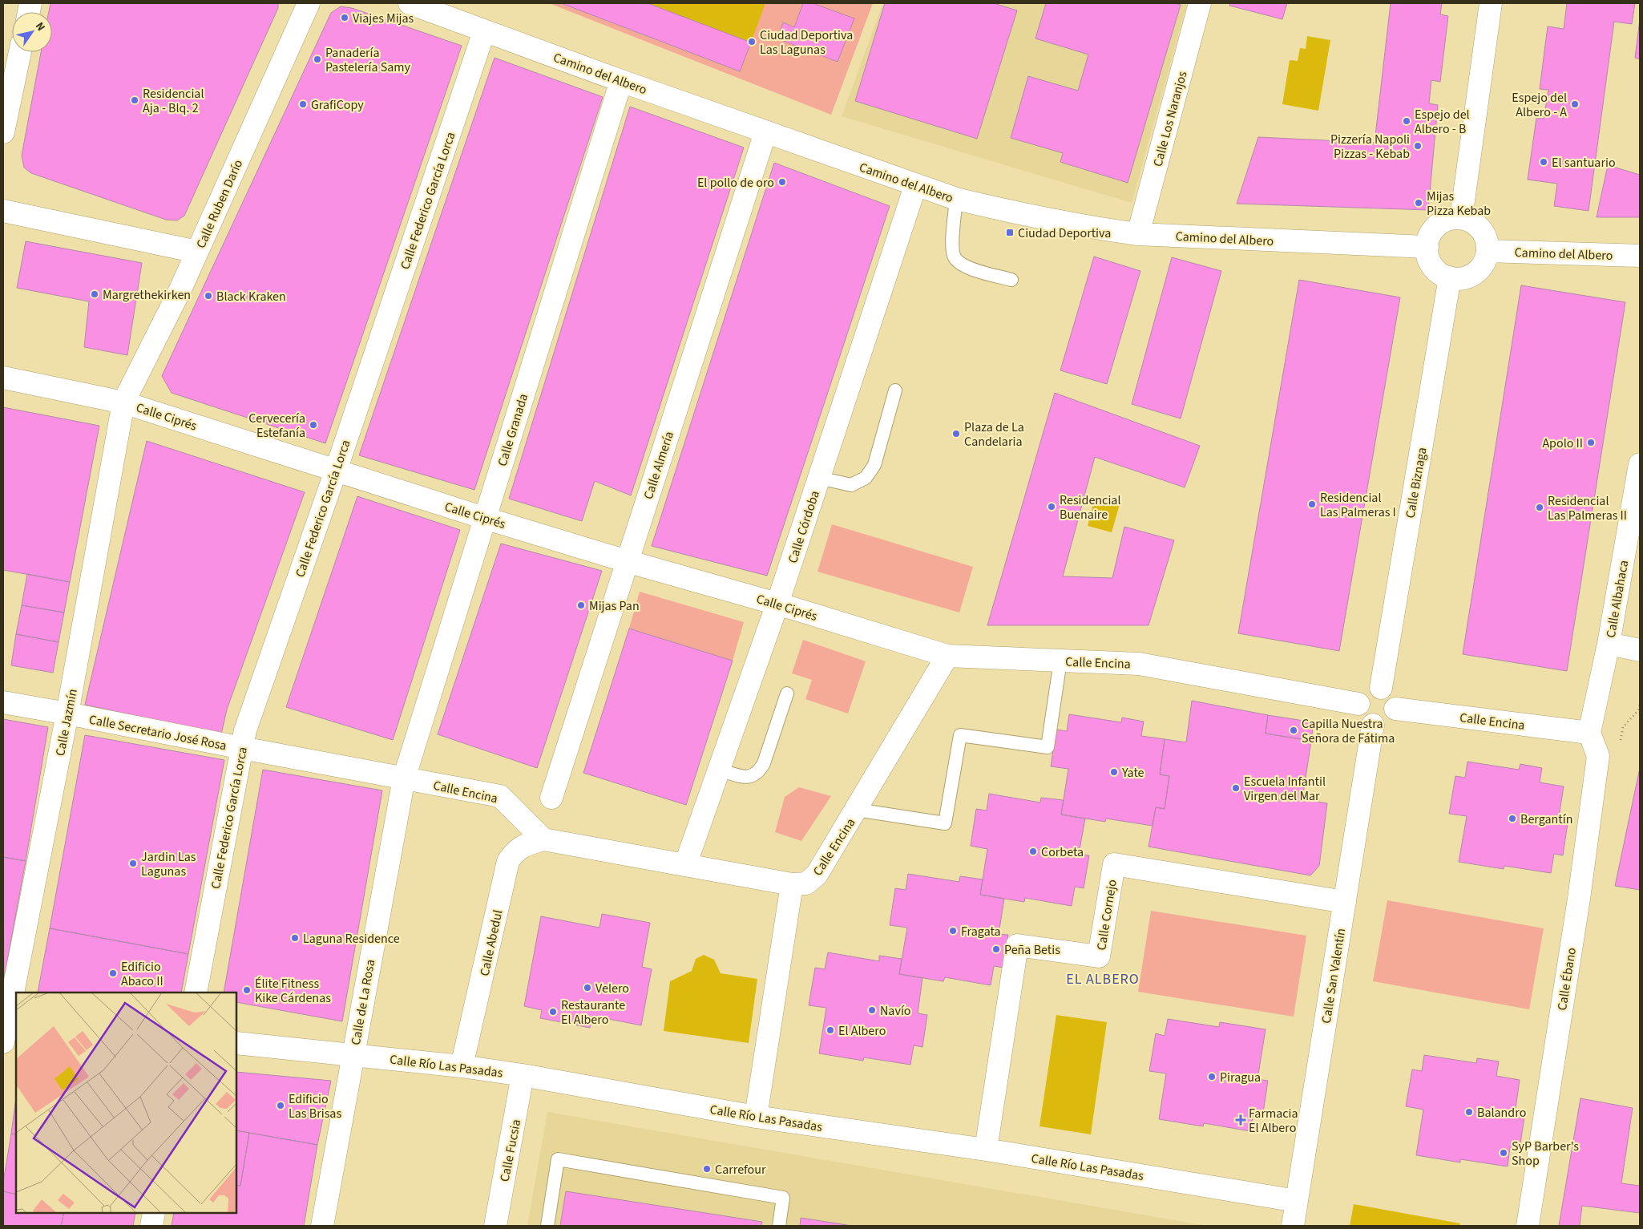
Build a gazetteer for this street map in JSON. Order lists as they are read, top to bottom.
{
  "streets": {
    "street": [
      "Camino del Albero",
      "Calle Los Naranjos",
      "Calle Federico García Lorca",
      "Calle Ruben Darío",
      "Calle Ciprés",
      "Calle Granada",
      "Calle Almería",
      "Calle Biznaga",
      "Calle Córdoba",
      "Calle Albahaca",
      "Calle Encina",
      "Calle Jazmín",
      "Calle Secretario José Rosa",
      "Calle Cornejo",
      "Calle Abedul",
      "Calle San Valentín",
      "Calle Ébano",
      "Calle de La Rosa",
      "Calle Río Las Pasadas",
      "Calle Fucsia"
    ]
  },
  "crossings": [
    ["Camino del Albero", "Calle Los Naranjos"],
    ["Camino del Albero", "Calle Federico García Lorca"],
    ["Camino del Albero", "Calle Granada"],
    ["Camino del Albero", "Calle Almería"],
    ["Camino del Albero", "Calle Biznaga"],
    ["Camino del Albero", "Calle Córdoba"],
    ["Calle Federico García Lorca", "Calle Ciprés"],
    ["Calle Federico García Lorca", "Calle Encina"],
    ["Calle Federico García Lorca", "Calle Secretario José Rosa"],
    ["Calle Ruben Darío", "Calle Ciprés"],
    ["Calle Ruben Darío", "Calle Jazmín"],
    ["Calle Ciprés", "Calle Granada"],
    ["Calle Ciprés", "Calle Almería"],
    ["Calle Ciprés", "Calle Córdoba"],
    ["Calle Ciprés", "Calle Encina"],
    ["Calle Ciprés", "Calle Jazmín"],
    ["Calle Granada", "Calle Encina"],
    ["Calle Granada", "Calle de La Rosa"],
    ["Calle Biznaga", "Calle Encina"],
    ["Calle Biznaga", "Calle San Valentín"],
    ["Calle Córdoba", "Calle Encina"],
    ["Calle Albahaca", "Calle Encina"],
    ["Calle Albahaca", "Calle Ébano"],
    ["Calle Encina", "Calle Secretario José Rosa"],
    ["Calle Encina", "Calle Abedul"],
    ["Calle Encina", "Calle San Valentín"],
    ["Calle Encina", "Calle Ébano"],
    ["Calle Encina", "Calle de La Rosa"],
    ["Calle Jazmín", "Calle Secretario José Rosa"],
    ["Calle Cornejo", "Calle San Valentín"],
    ["Calle Cornejo", "Calle Río Las Pasadas"],
    ["Calle Abedul", "Calle Río Las Pasadas"],
    ["Calle San Valentín", "Calle Río Las Pasadas"],
    ["Calle de La Rosa", "Calle Río Las Pasadas"],
    ["Calle Río Las Pasadas", "Calle Fucsia"]
  ],
  "districts": ["EL ALBERO"],
  "places": {
    "other": [
      "Viajes Mijas",
      "Ciudad Deportiva Las Lagunas",
      "Panadería Pastelería Samy",
      "Residencial Aja - Blq. 2",
      "GrafiCopy",
      "Espejo del Albero - A",
      "Espejo del Albero - B",
      "Pizzería Napoli Pizzas - Kebab",
      "El santuario",
      "El pollo de oro",
      "Mijas Pizza Kebab",
      "Margrethekirken",
      "Black Kraken",
      "Cervecería Estefanía",
      "Plaza de La Candelaria",
      "Apolo II",
      "Residencial Las Palmeras I",
      "Residencial Buenaire",
      "Residencial Las Palmeras II",
      "Mijas Pan",
      "Capilla Nuestra Señora de Fátima",
      "Yate",
      "Escuela Infantil Virgen del Mar",
      "Bergantín",
      "Corbeta",
      "Jardin Las Lagunas",
      "Fragata",
      "Laguna Residence",
      "Peña Betis",
      "Edificio Abaco II",
      "Velero",
      "Élite Fitness Kike Cárdenas",
      "Navío",
      "Restaurante El Albero",
      "El Albero",
      "Piragua",
      "Edificio Las Brisas",
      "Balandro",
      "SyP Barber's Shop",
      "Carrefour"
    ],
    "transit": ["Ciudad Deportiva"],
    "health": ["Farmacia El Albero"]
  },
  "north": "top right"
}
